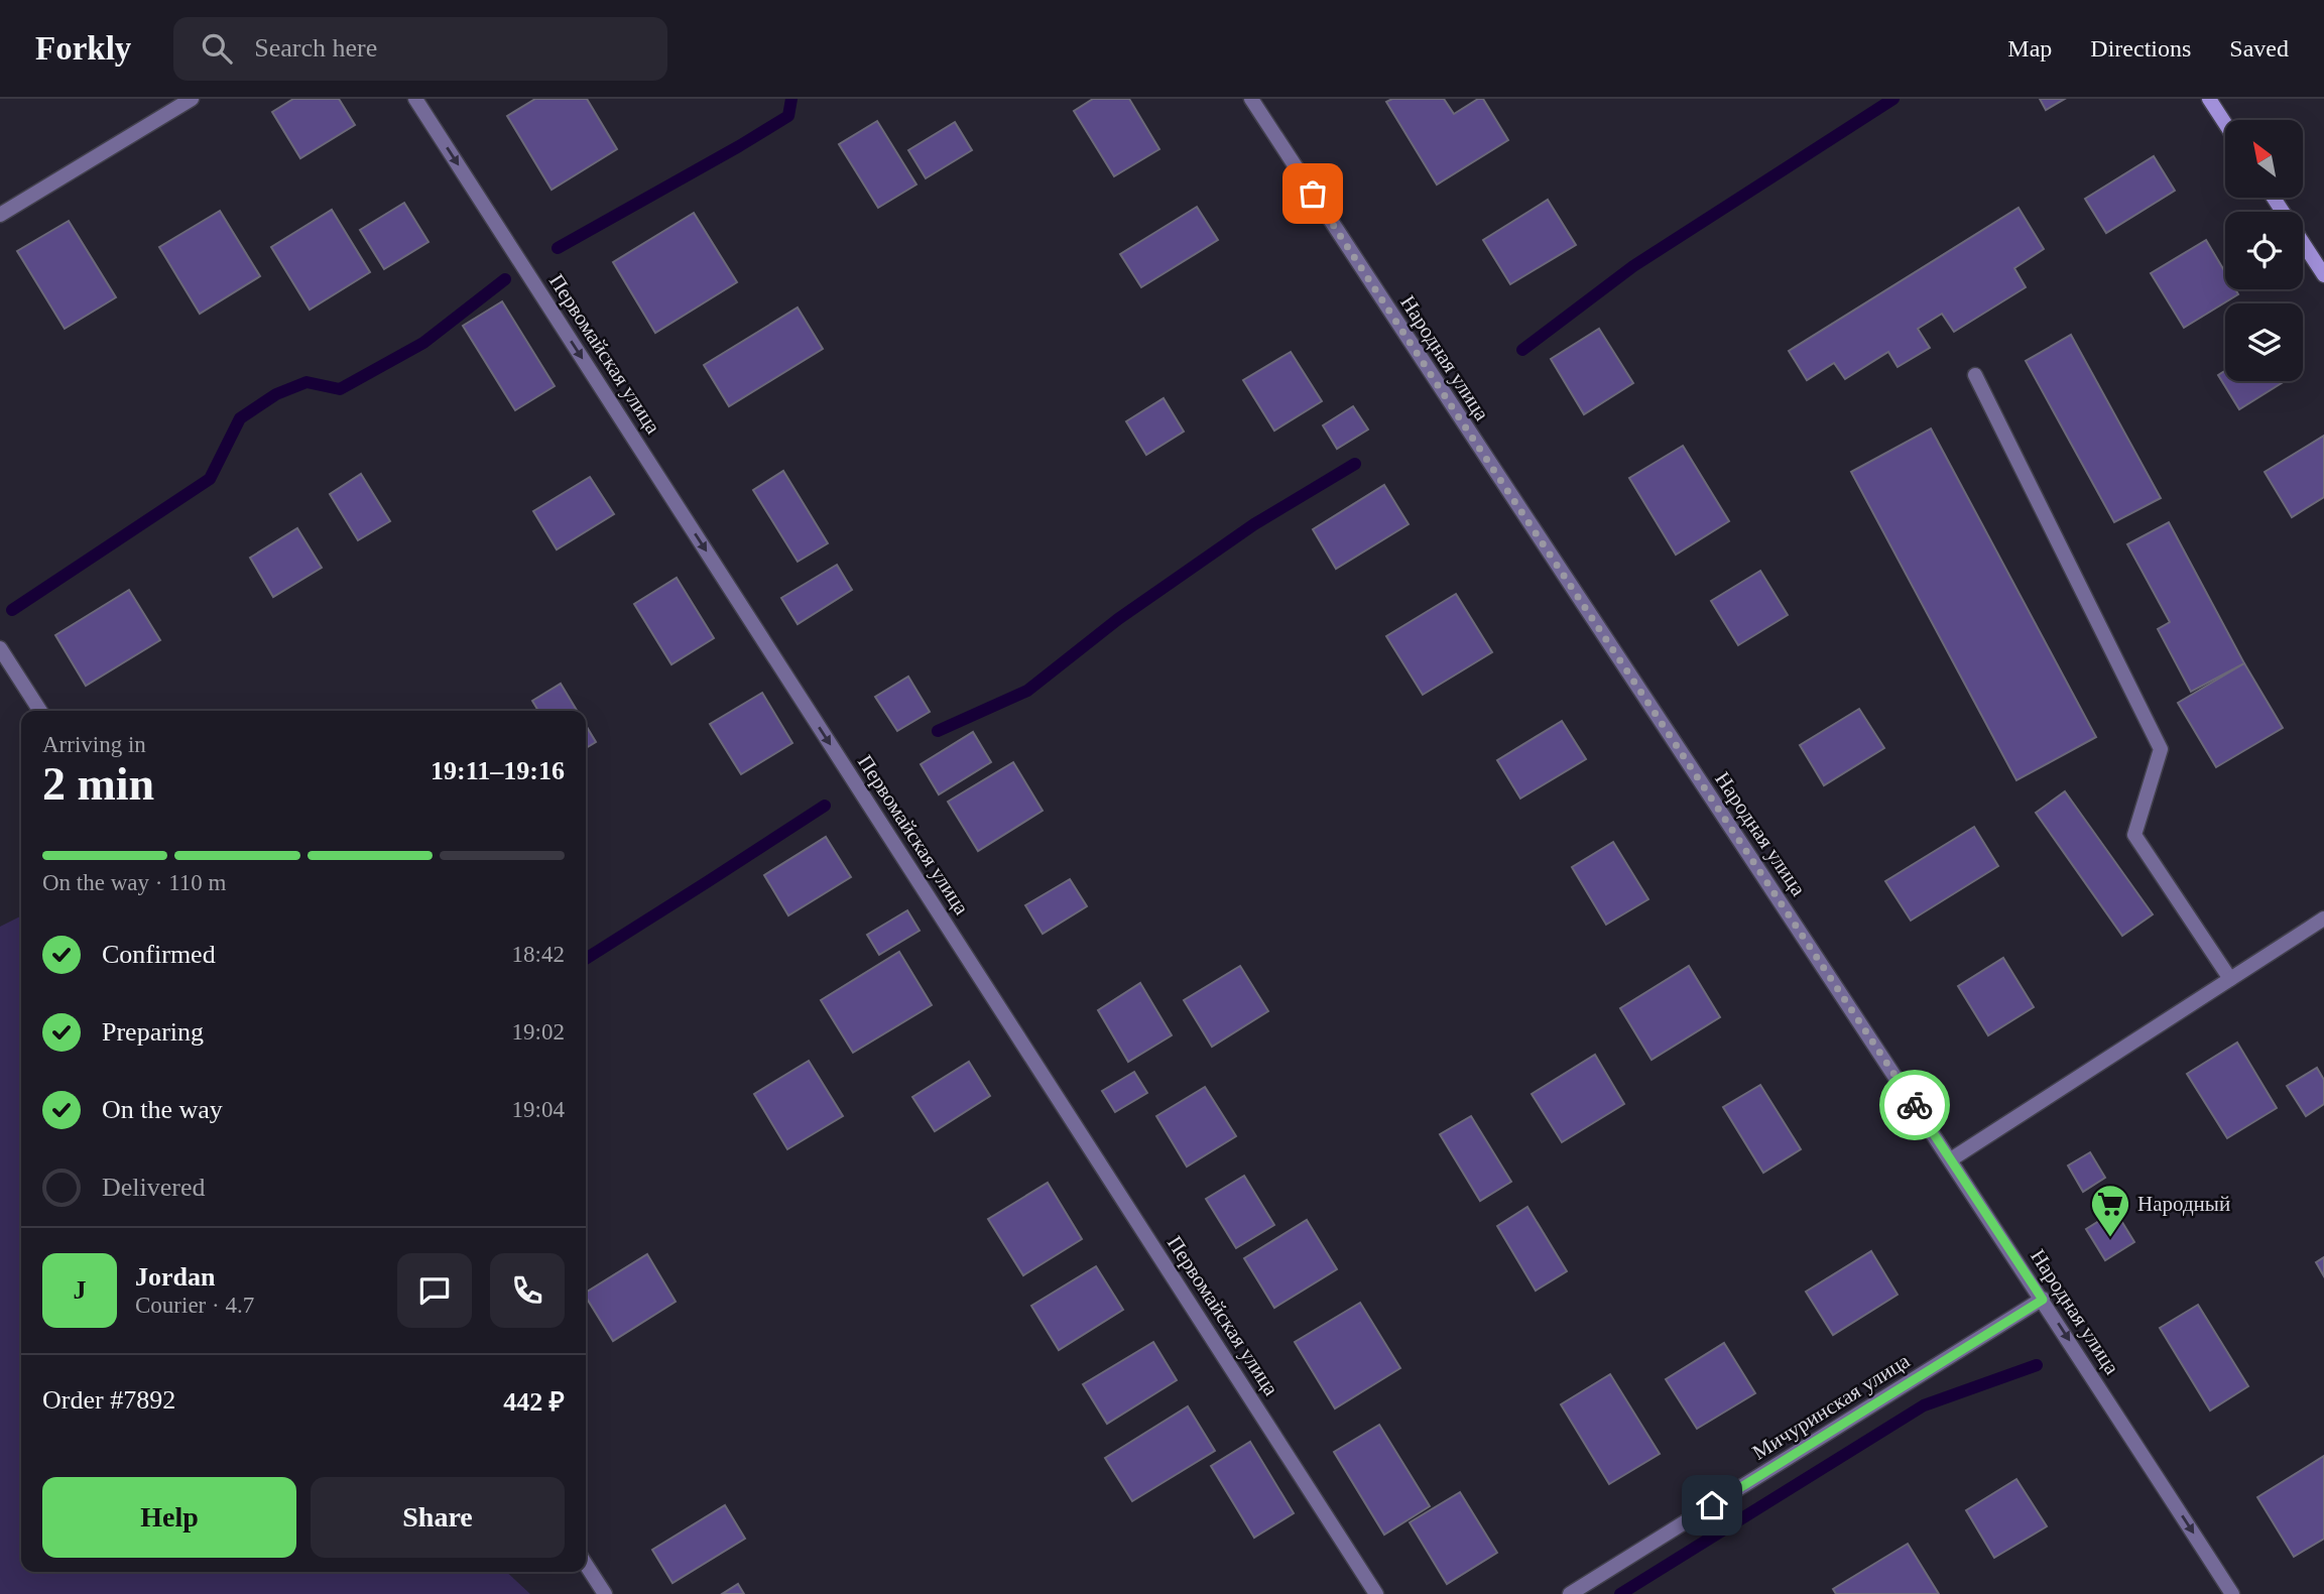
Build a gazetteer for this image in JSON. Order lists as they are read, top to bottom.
{
  "streets": {
    "street": ["Первомайская улица", "Народная улица", "Мичуринская улица"]
  },
  "crossings": [
    ["Народная улица", "Мичуринская улица"]
  ],
  "one_way": ["Первомайская улица"],
  "places": {
    "supermarket": ["Народный"]
  },
  "north": "top left",
  "page": {
    "header": "Forkly",
    "search": "Search here",
    "nav": ["Map", "Directions", "Saved"],
    "heading": ["2 min", "Arriving in", "19:11–19:16"],
    "panel": [
      "Jordan",
      "Courier · 4.7",
      "Order #7892",
      "442 ₽"
    ],
    "bar": "On the way · 110 m",
    "list": [
      ["Confirmed", "18:42"],
      ["Preparing", "19:02"],
      ["On the way", "19:04"],
      "Delivered"
    ],
    "round": "J",
    "buttons": ["Help", "Share"]
  }
}
